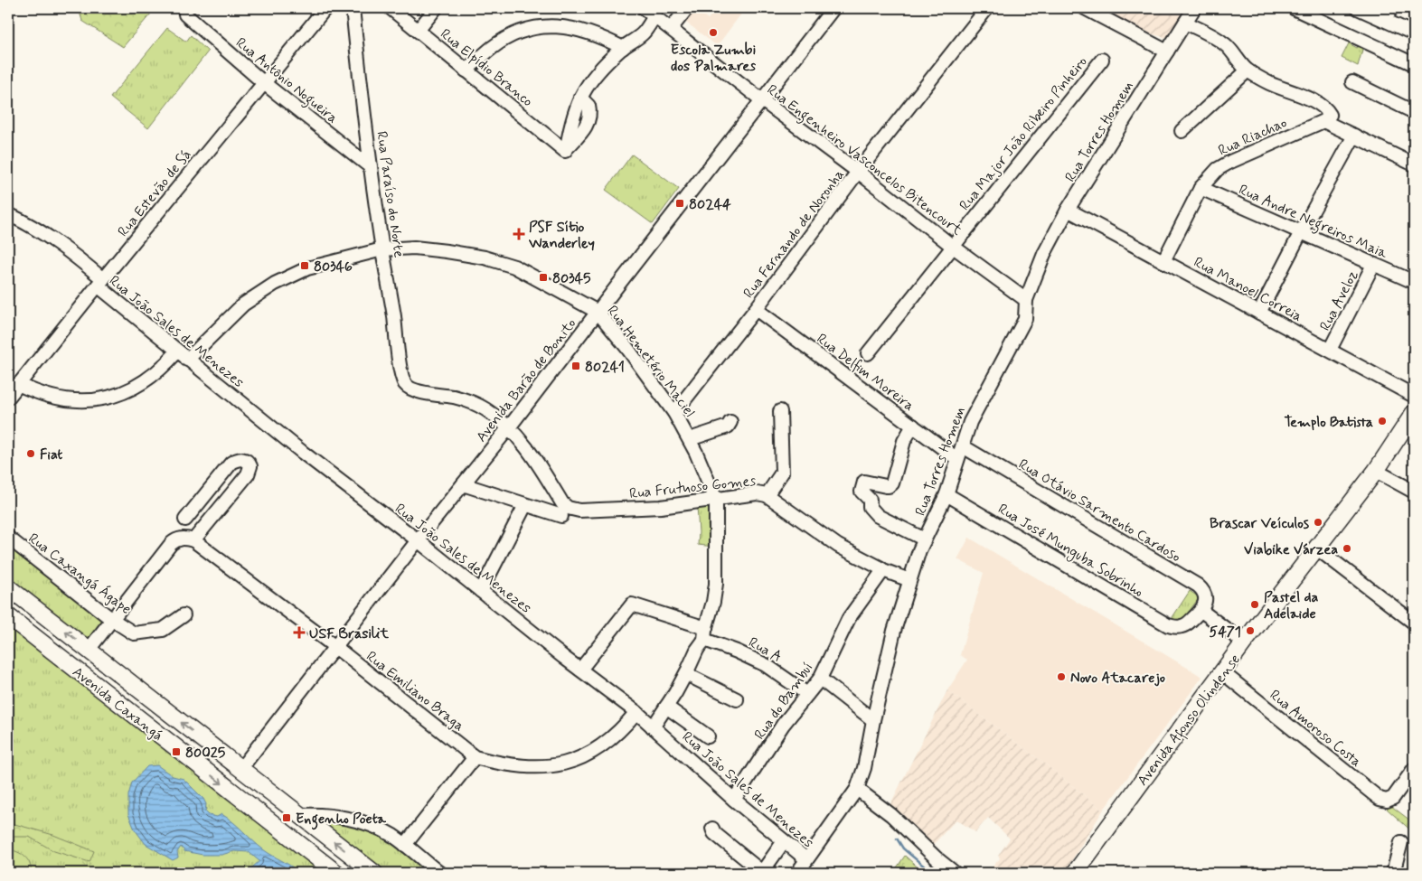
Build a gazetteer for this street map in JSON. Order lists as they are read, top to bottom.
{
  "streets": {
    "main road": ["Avenida Caxangá", "Avenida Afonso Olindense"],
    "street": [
      "Rua Elpídio Branco",
      "Rua Antônio Nogueira",
      "Rua Torres Homem",
      "Rua Major João Ribeiro Pinheiro",
      "Rua Riachao",
      "Rua Engenheiro Vasconcelos Bitencourt",
      "Rua Estevão de Sá",
      "Rua Paraíso do Norte",
      "Rua Andre Negreiros Maia",
      "Rua Fernando de Noronha",
      "Rua Manoel Correia",
      "Rua Aveloz",
      "Rua João Sales de Menezes",
      "Rua Hemetério Maciel",
      "Rua Delfim Moreira",
      "Avenida Barão de Bonito",
      "Rua Frutuoso Gomes",
      "Rua Otávio Sarmento Cardoso",
      "Rua José Munguba Sobrinho",
      "Rua Caxangá Ágape",
      "Rua A",
      "Rua Emiliano Braga",
      "Rua do Bambuí",
      "Rua Amoroso Costa"
    ]
  },
  "crossings": [
    ["Rua Antônio Nogueira", "Rua Estevão de Sá"],
    ["Rua Antônio Nogueira", "Rua Paraíso do Norte"],
    ["Rua Torres Homem", "Rua Engenheiro Vasconcelos Bitencourt"],
    ["Rua Torres Homem", "Rua Manoel Correia"],
    ["Rua Torres Homem", "Rua João Sales de Menezes"],
    ["Rua Torres Homem", "Rua Delfim Moreira"],
    ["Rua Torres Homem", "Rua Frutuoso Gomes"],
    ["Rua Torres Homem", "Rua Otávio Sarmento Cardoso"],
    ["Rua Torres Homem", "Rua José Munguba Sobrinho"],
    ["Rua Major João Ribeiro Pinheiro", "Rua Engenheiro Vasconcelos Bitencourt"],
    ["Rua Riachao", "Rua Andre Negreiros Maia"],
    ["Rua Riachao", "Rua Manoel Correia"],
    ["Rua Engenheiro Vasconcelos Bitencourt", "Rua Fernando de Noronha"],
    ["Rua Engenheiro Vasconcelos Bitencourt", "Avenida Barão de Bonito"],
    ["Rua Estevão de Sá", "Rua João Sales de Menezes"],
    ["Rua Paraíso do Norte", "Rua Hemetério Maciel"],
    ["Rua Paraíso do Norte", "Avenida Barão de Bonito"],
    ["Rua Andre Negreiros Maia", "Rua Aveloz"],
    ["Rua Fernando de Noronha", "Rua Hemetério Maciel"],
    ["Rua Fernando de Noronha", "Rua Delfim Moreira"],
    ["Rua Manoel Correia", "Rua Aveloz"],
    ["Rua João Sales de Menezes", "Rua Hemetério Maciel"],
    ["Rua João Sales de Menezes", "Avenida Barão de Bonito"],
    ["Rua João Sales de Menezes", "Rua A"],
    ["Rua João Sales de Menezes", "Rua Emiliano Braga"],
    ["Rua João Sales de Menezes", "Rua do Bambuí"],
    ["Rua Hemetério Maciel", "Avenida Barão de Bonito"],
    ["Rua Hemetério Maciel", "Rua Frutuoso Gomes"],
    ["Rua Hemetério Maciel", "Rua A"],
    ["Avenida Barão de Bonito", "Rua Frutuoso Gomes"],
    ["Avenida Barão de Bonito", "Rua Emiliano Braga"],
    ["Avenida Barão de Bonito", "Avenida Caxangá"],
    ["Rua Frutuoso Gomes", "Rua do Bambuí"],
    ["Rua Otávio Sarmento Cardoso", "Rua José Munguba Sobrinho"],
    ["Rua A", "Rua do Bambuí"],
    ["Avenida Afonso Olindense", "Rua Amoroso Costa"]
  ],
  "places": {
    "other": [
      "Escola Zumbi dos Palmares",
      "Templo Batista",
      "Fiat",
      "Brascar Veículos",
      "Viabike Várzea",
      "Pastel da Adelaide",
      "5471",
      "Novo Atacarejo"
    ],
    "transit": [
      "80244",
      "80346",
      "80345",
      "80241",
      "80025",
      "Engenho Poeta"
    ],
    "health": ["PSF Sítio Wanderley", "USF Brasilit"]
  }
}
